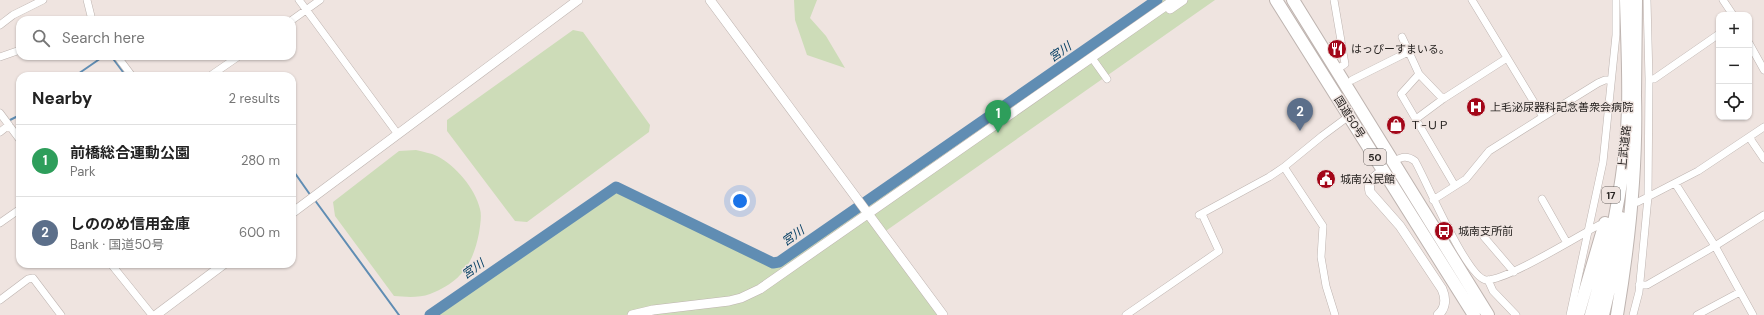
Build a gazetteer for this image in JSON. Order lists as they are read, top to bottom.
{
  "streets": {
    "highway": [
      "国道50号",
      "上武道路",
      "50",
      "17"
    ]
  },
  "crossings": [
    ["上武道路", "17"]
  ],
  "water": ["宮川"],
  "places": {
    "restaurant": ["はっぴーすまいる。"],
    "hospital": ["上毛泌尿器科記念善衆会病院"],
    "shop": ["Ｔ−ＵＰ"],
    "public building": ["城南公民館"],
    "bus stop": ["城南支所前"]
  },
  "page": {
    "map_buttons": ["+", "−"],
    "search": "Search here",
    "heading": ["Nearby", "2 results"],
    "pins": ["2", "1"],
    "list": [
      {
        "mark": "1",
        "name": "前橋総合運動公園",
        "note": "Park",
        "value": "280 m"
      },
      {
        "mark": "2",
        "name": "しののめ信用金庫",
        "note": "Bank · 国道50号",
        "value": "600 m"
      }
    ]
  }
}
